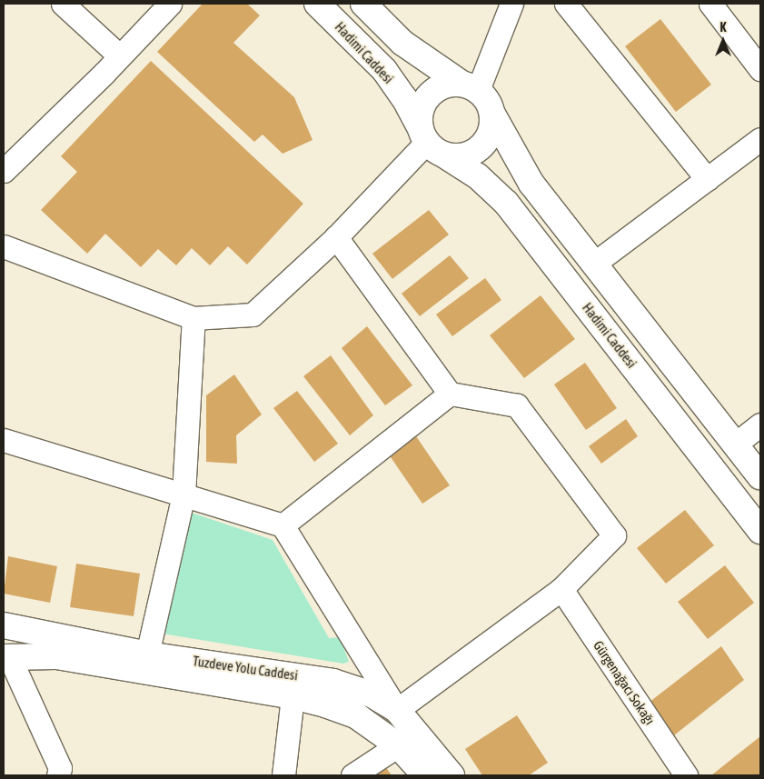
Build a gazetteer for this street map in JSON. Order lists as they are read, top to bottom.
{
  "streets": {
    "main road": ["Hadimi Caddesi", "Tuzdeve Yolu Caddesi"],
    "street": ["Gürgenağacı Sokağı"]
  },
  "north": "top"
}
